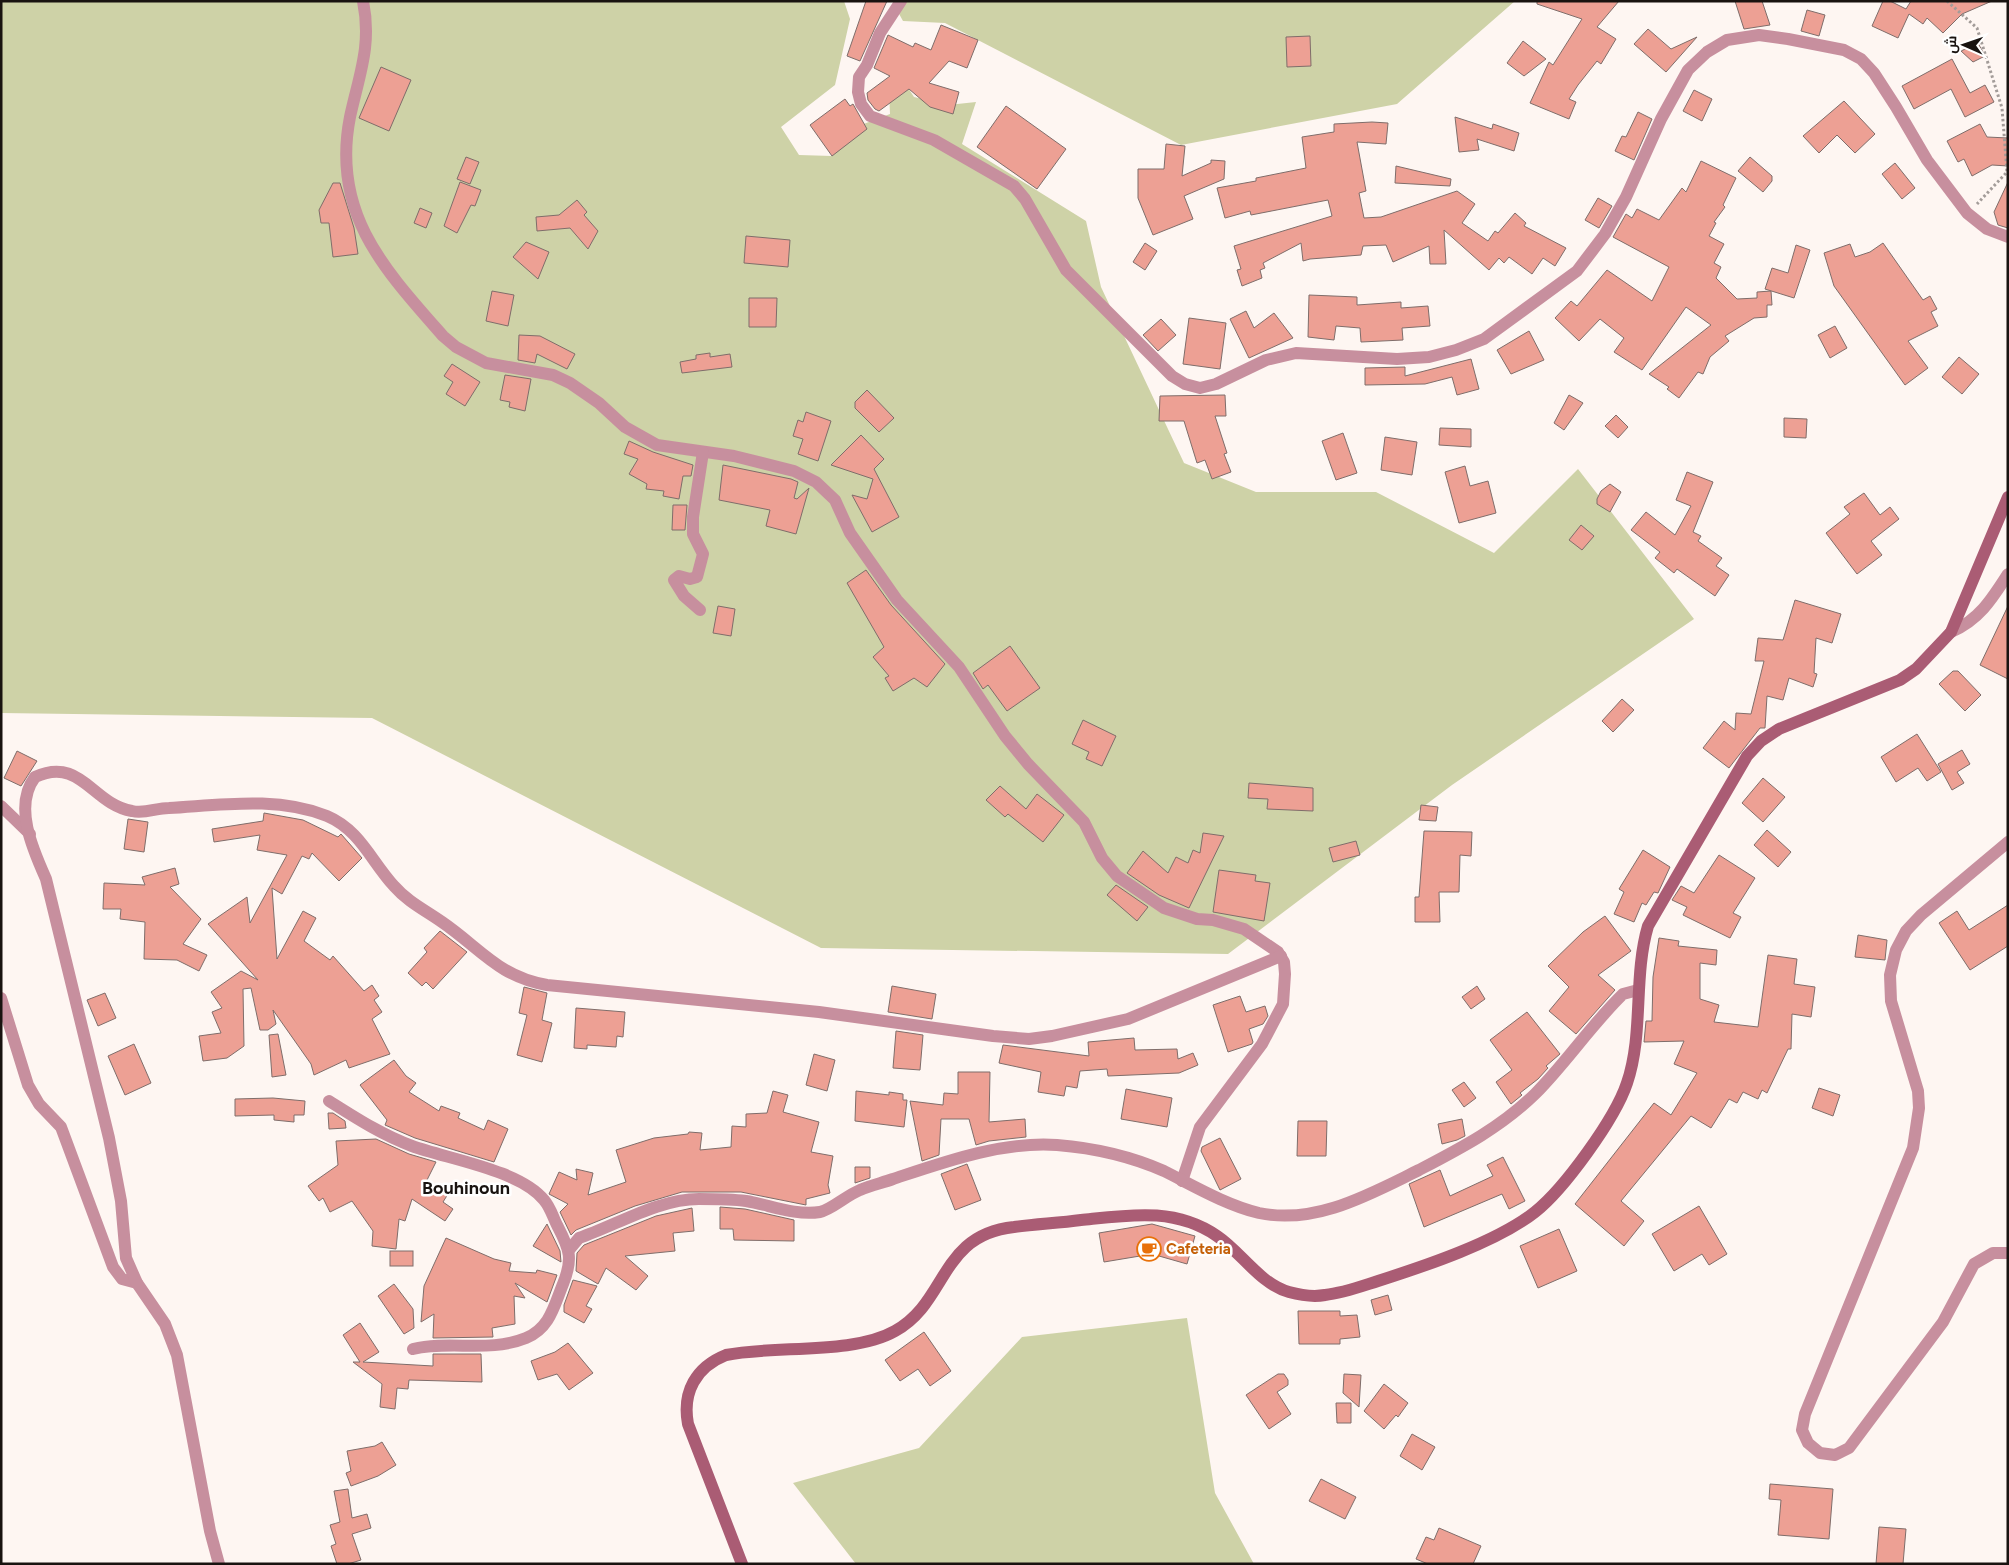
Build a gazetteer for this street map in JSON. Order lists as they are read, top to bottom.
{
  "districts": ["Bouhinoun"],
  "places": {
    "cafe": ["Cafeteria"]
  },
  "north": "left"
}
